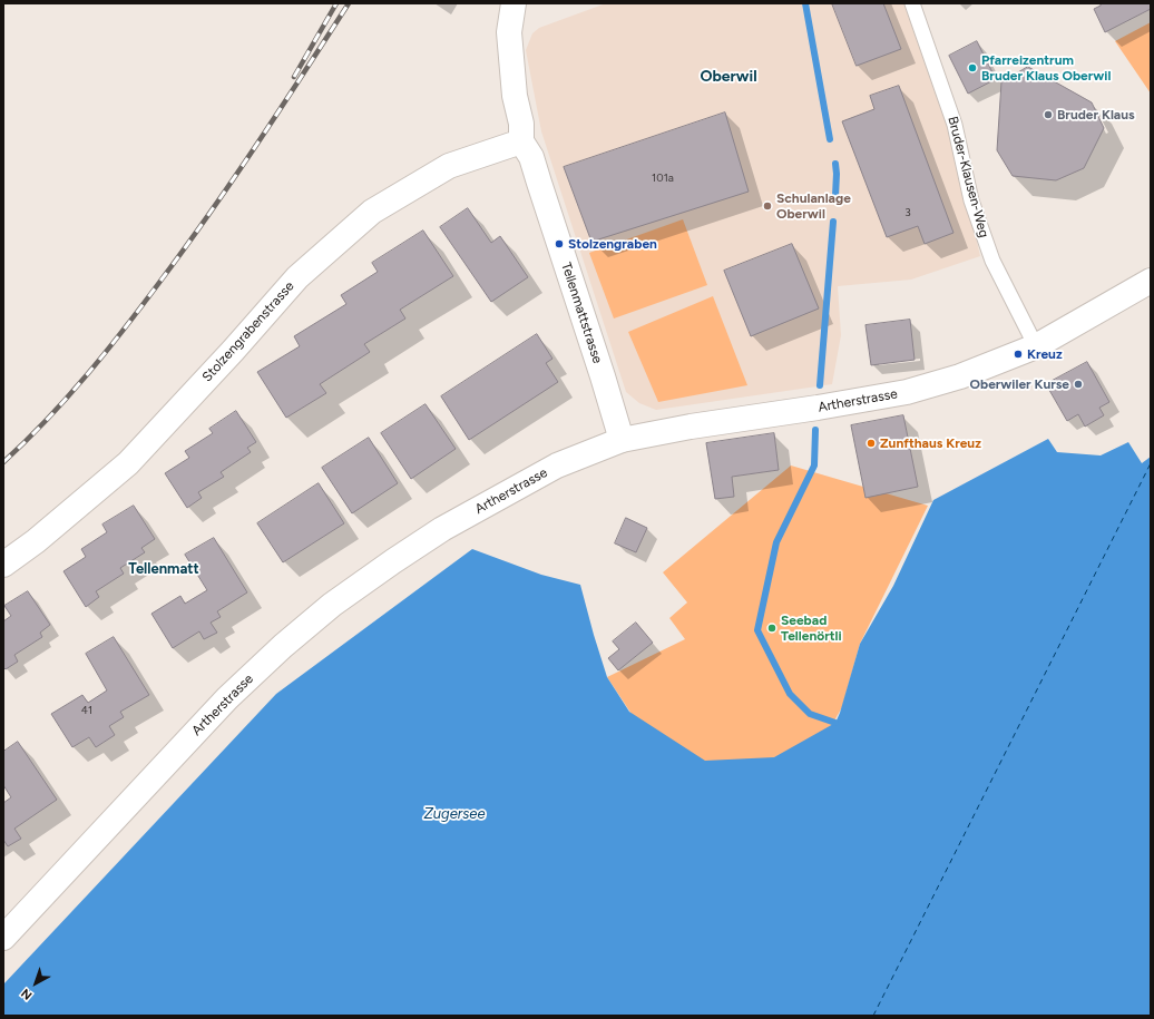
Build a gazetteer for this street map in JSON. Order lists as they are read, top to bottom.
{
  "streets": {
    "main road": ["Tellenmattstrasse", "Stolzengrabenstrasse", "Artherstrasse"],
    "lane": ["Bruder-Klausen-Weg"]
  },
  "crossings": [
    ["Bruder-Klausen-Weg", "Artherstrasse"],
    ["Tellenmattstrasse", "Stolzengrabenstrasse"],
    ["Tellenmattstrasse", "Artherstrasse"]
  ],
  "districts": ["Oberwil", "Tellenmatt"],
  "water": ["Zugersee"],
  "places": [
    "Pfarreizentrum Bruder Klaus Oberwil",
    "Bruder Klaus",
    "Schulanlage Oberwil",
    "Stolzengraben",
    "Kreuz",
    "Oberwiler Kurse",
    "Zunfthaus Kreuz",
    "Seebad Tellenörtli"
  ],
  "house_numbers": ["101a", "3", "41"],
  "north": "bottom left"
}
